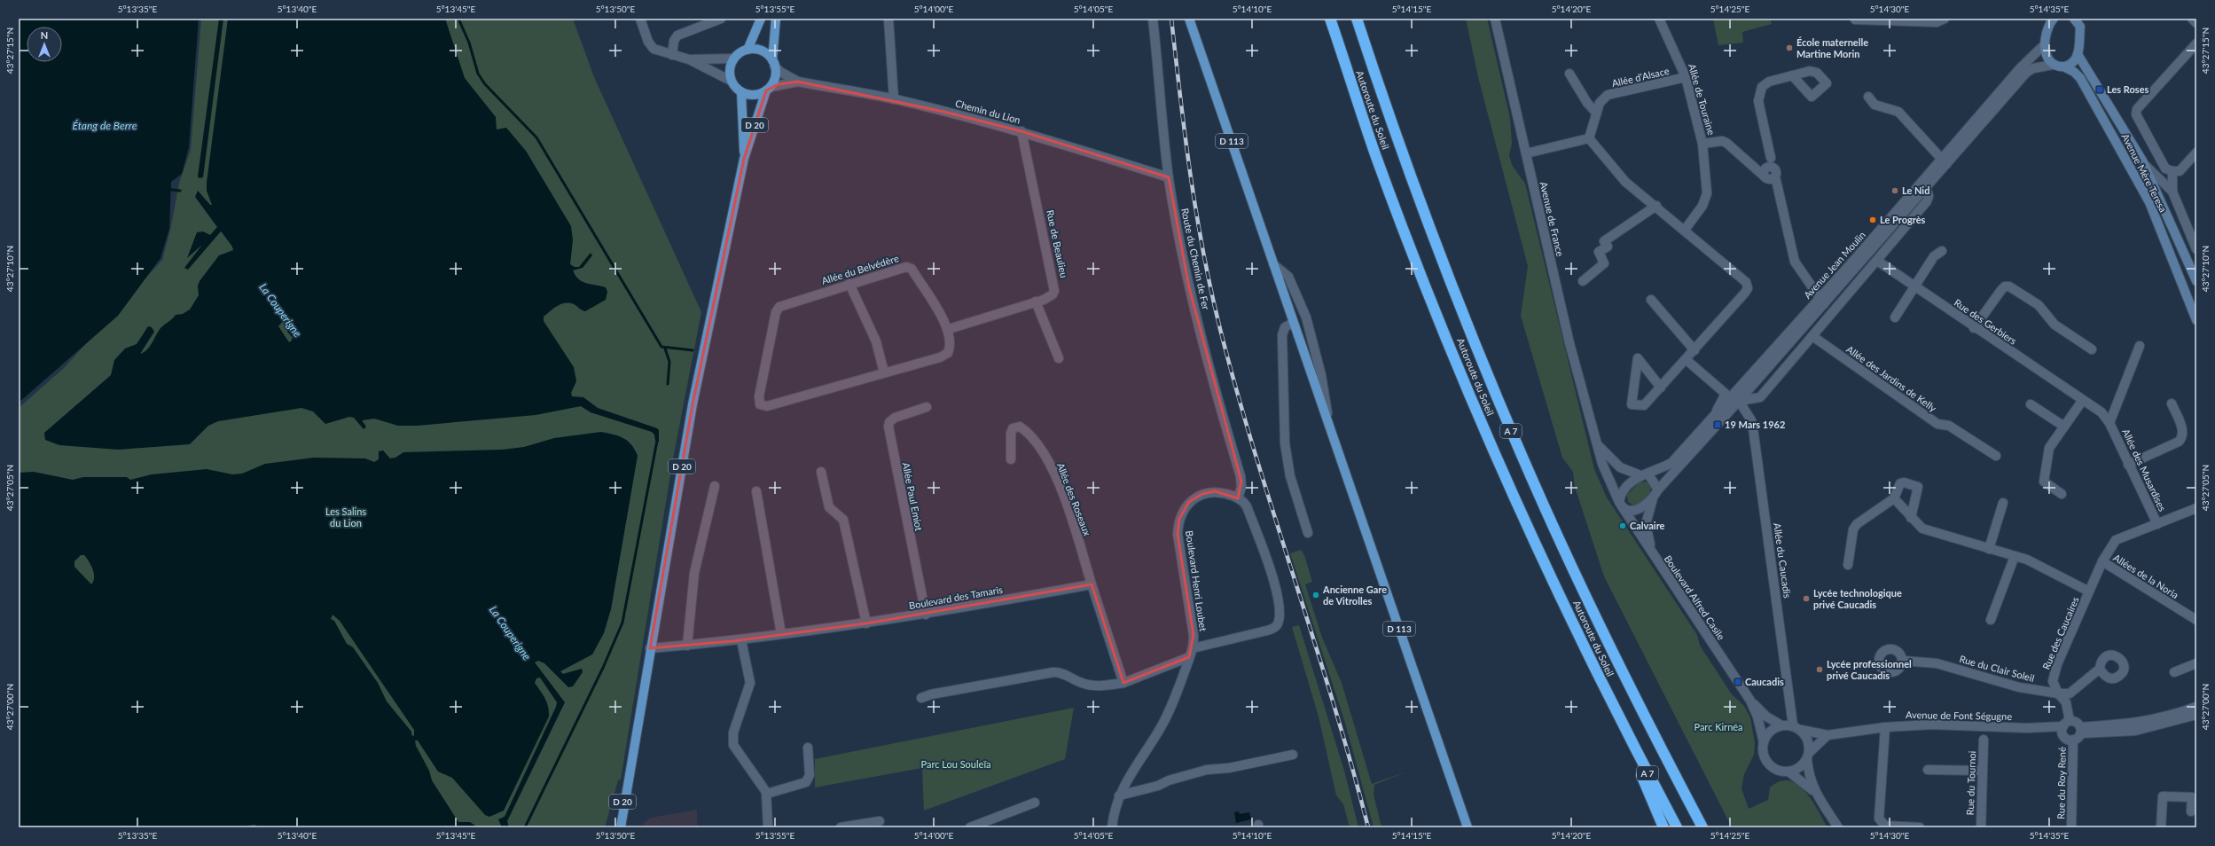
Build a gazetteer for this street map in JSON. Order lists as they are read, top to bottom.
{
  "streets": {
    "highway": ["Autoroute du Soleil", "A 7"],
    "main road": ["D 20", "D 113", "Avenue Mère Teresa"],
    "street": [
      "Allée d'Alsace",
      "Allée de Touraine",
      "Chemin du Lion",
      "Avenue de France",
      "Rue de Beaulieu",
      "Route du Chemin de Fer",
      "Avenue Jean Moulin",
      "Allée du Belvédère",
      "Rue des Gerbiers",
      "Allée des Jardins de Kelly",
      "Allée des Musardises",
      "Allée Paul Emiot",
      "Allée des Roseaux",
      "Allée du Caucadis",
      "Allées de la Noria",
      "Boulevard Henri Loubet",
      "Boulevard des Tamaris",
      "Boulevard Alfred Casile",
      "Rue des Caucaires",
      "Rue du Clair Soleil",
      "Avenue de Font Ségugne",
      "Rue du Tournoi",
      "Rue du Roy René"
    ]
  },
  "crossings": [
    ["Allée d'Alsace", "Allée de Touraine"],
    ["Chemin du Lion", "D 20"],
    ["Chemin du Lion", "Rue de Beaulieu"],
    ["Chemin du Lion", "Route du Chemin de Fer"],
    ["D 20", "Boulevard des Tamaris"],
    ["Avenue de France", "Avenue Jean Moulin"],
    ["Avenue de France", "Boulevard Alfred Casile"],
    ["Rue de Beaulieu", "Allée du Belvédère"],
    ["Route du Chemin de Fer", "Boulevard Henri Loubet"],
    ["Avenue Jean Moulin", "Allée du Caucadis"],
    ["Avenue Jean Moulin", "Boulevard Alfred Casile"],
    ["Rue des Gerbiers", "Allée des Musardises"],
    ["Allée des Musardises", "Rue des Caucaires"],
    ["Allée Paul Emiot", "Boulevard des Tamaris"],
    ["Allée des Roseaux", "Boulevard des Tamaris"],
    ["Allée du Caucadis", "Avenue de Font Ségugne"],
    ["Allées de la Noria", "Rue des Caucaires"],
    ["Rue des Caucaires", "Rue du Clair Soleil"],
    ["Rue des Caucaires", "Avenue de Font Ségugne"],
    ["Avenue de Font Ségugne", "Rue du Roy René"]
  ],
  "water": ["Étang de Berre", "La Couperigne"],
  "parks": ["Les Salins du Lion", "Parc Kirnéa", "Parc Lou Souleïa"],
  "places": {
    "other": [
      "École maternelle Martine Morin",
      "Le Nid",
      "Le Progrès",
      "Calvaire",
      "Ancienne Gare de Vitrolles",
      "Lycée technologique privé Caucadis",
      "Lycée professionnel privé Caucadis"
    ],
    "transit": ["Les Roses", "19 Mars 1962", "Caucadis"]
  },
  "north": "top",
  "coordinates": [
    "5°13'35\"E",
    "5°13'40\"E",
    "5°13'45\"E",
    "5°13'50\"E",
    "5°13'55\"E",
    "5°14'00\"E",
    "5°14'05\"E",
    "5°14'10\"E",
    "5°14'15\"E",
    "5°14'20\"E",
    "5°14'25\"E",
    "5°14'30\"E",
    "5°14'35\"E",
    "43°27'15\"N",
    "43°27'10\"N",
    "43°27'05\"N",
    "43°27'00\"N"
  ]
}
